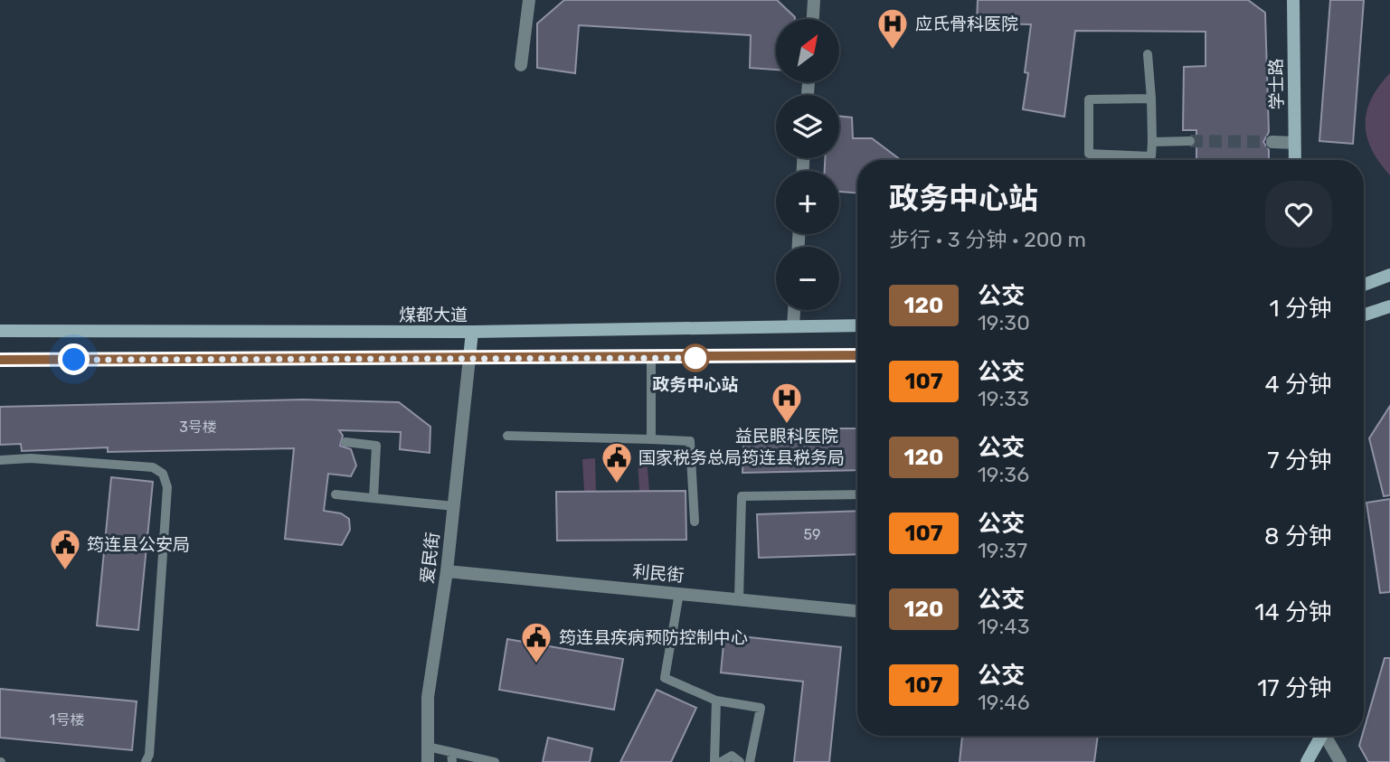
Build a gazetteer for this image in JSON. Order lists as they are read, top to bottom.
{
  "streets": {
    "main road": ["学士路", "煤都大道"],
    "street": ["爱民街", "利民街"]
  },
  "crossings": [
    ["爱民街", "利民街"]
  ],
  "places": {
    "hospital": ["应氏骨科医院", "益民眼科医院"],
    "other": ["政务中心站"],
    "public building": ["国家税务总局筠连县税务局", "筠连县公安局", "筠连县疾病预防控制中心"]
  },
  "lines": ["bus line 120"],
  "house_numbers": ["3号楼", "59", "1号楼"],
  "north": "top right",
  "page": {
    "map_buttons": ["+", "−"],
    "heading": ["政务中心站", "步行 · 3 分钟 · 200 m"],
    "list": [
      {
        "mark": "120",
        "name": "公交",
        "note": "19:30",
        "value": "1 分钟"
      },
      {
        "mark": "107",
        "name": "公交",
        "note": "19:33",
        "value": "4 分钟"
      },
      {
        "mark": "120",
        "name": "公交",
        "note": "19:36",
        "value": "7 分钟"
      },
      {
        "mark": "107",
        "name": "公交",
        "note": "19:37",
        "value": "8 分钟"
      },
      {
        "mark": "120",
        "name": "公交",
        "note": "19:43",
        "value": "14 分钟"
      },
      {
        "mark": "107",
        "name": "公交",
        "note": "19:46",
        "value": "17 分钟"
      }
    ]
  }
}
